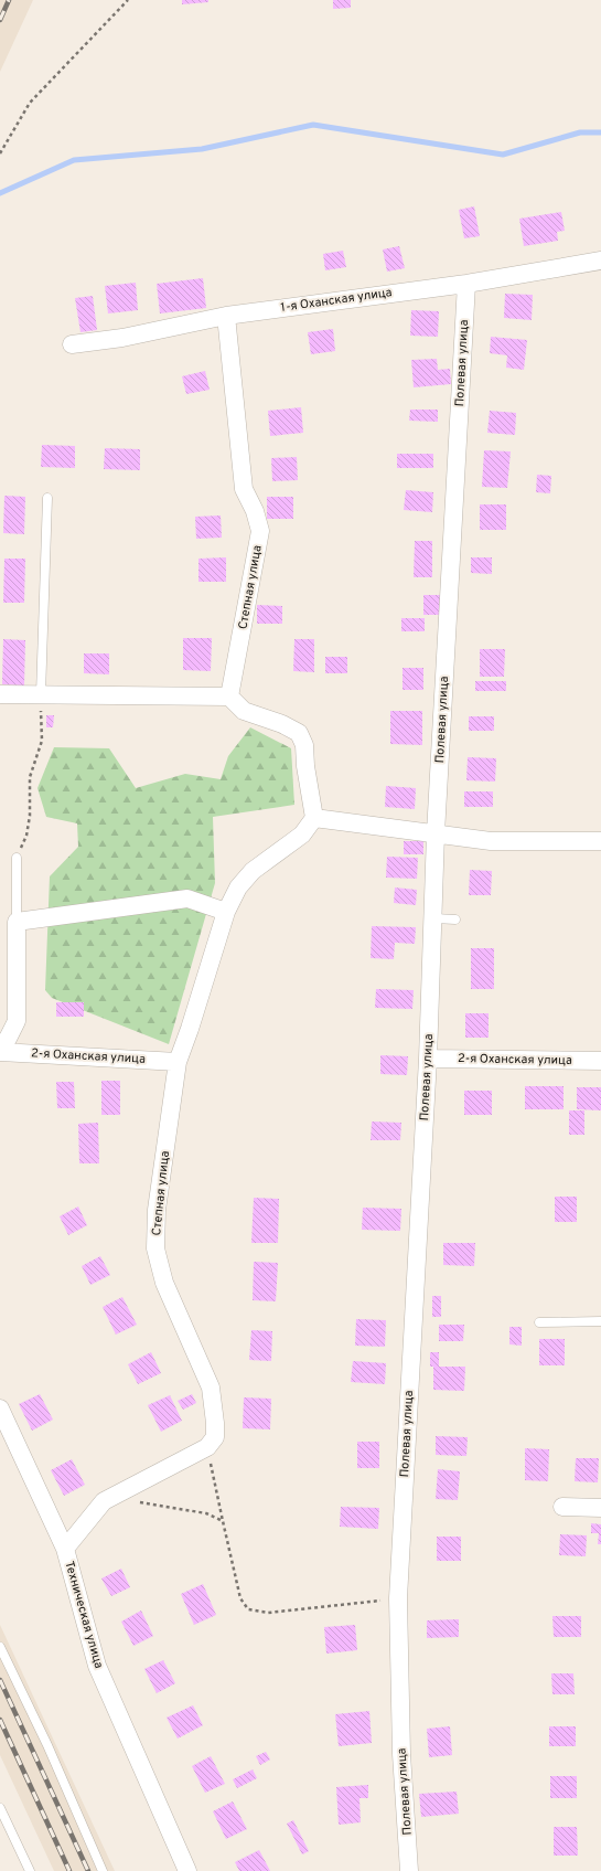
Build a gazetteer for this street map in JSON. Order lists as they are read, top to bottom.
{
  "streets": {
    "street": [
      "1-я Оханская улица",
      "Полевая улица",
      "Степная улица",
      "2-я Оханская улица",
      "Техническая улица"
    ]
  },
  "crossings": [
    ["1-я Оханская улица", "Полевая улица"],
    ["1-я Оханская улица", "Степная улица"],
    ["Полевая улица", "2-я Оханская улица"],
    ["Степная улица", "2-я Оханская улица"]
  ]
}
